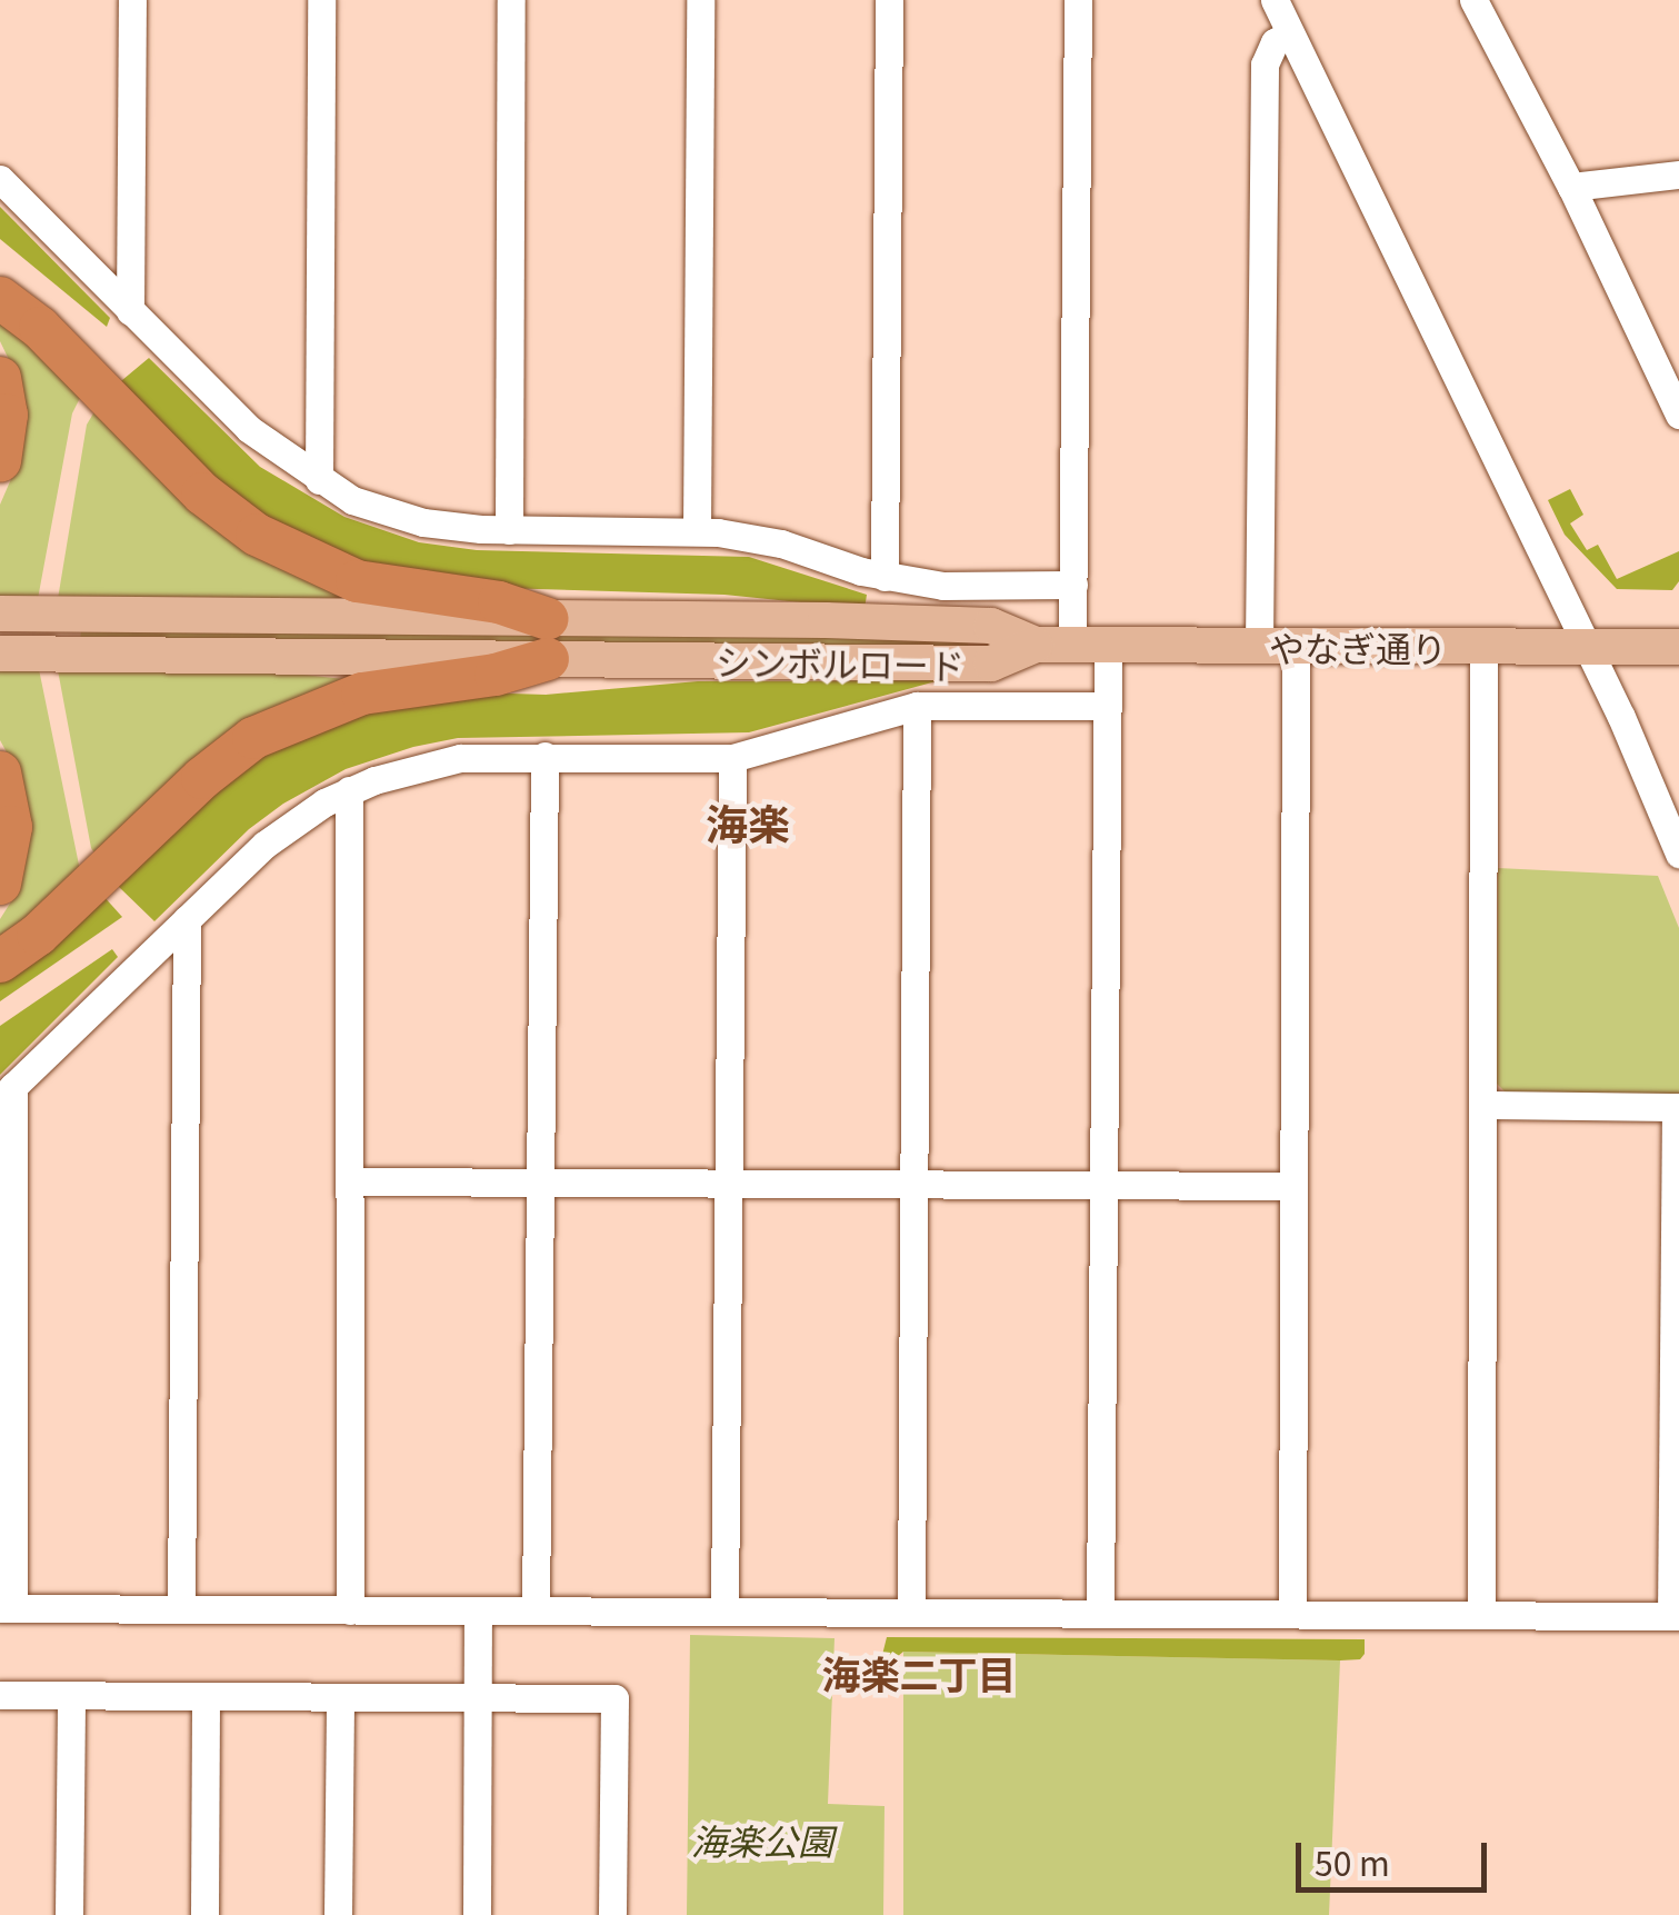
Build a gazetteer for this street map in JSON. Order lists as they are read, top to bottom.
{
  "streets": {
    "main road": ["やなぎ通り", "シンボルロード"]
  },
  "crossings": [
    ["やなぎ通り", "シンボルロード"]
  ],
  "districts": ["海楽", "海楽二丁目"],
  "parks": ["海楽公園"],
  "scale_bar": "50 m"
}
